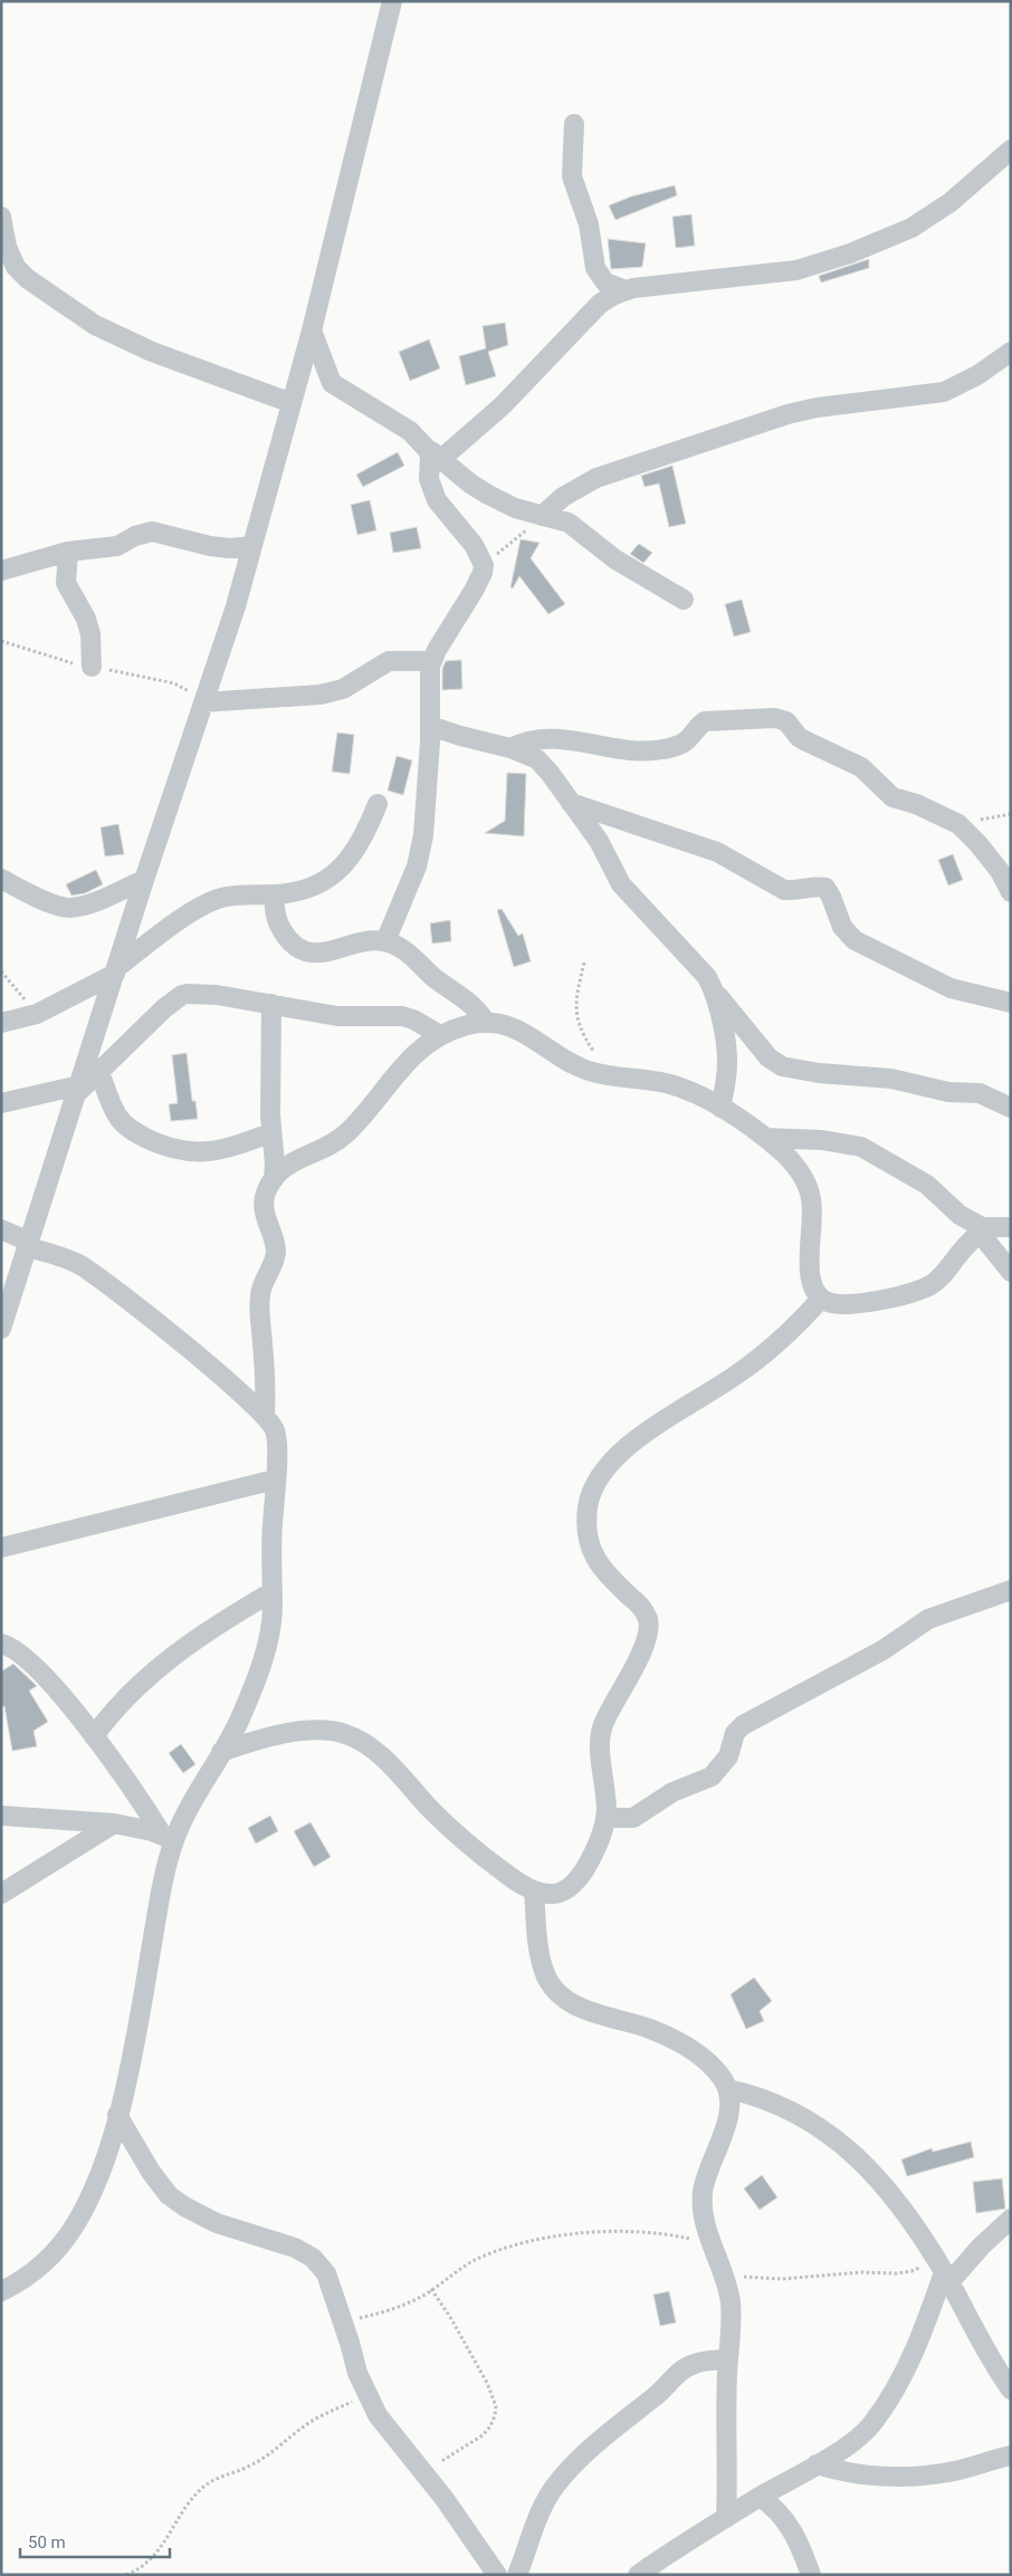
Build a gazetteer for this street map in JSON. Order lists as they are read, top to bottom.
{
  "scale_bar": "50 m"
}
